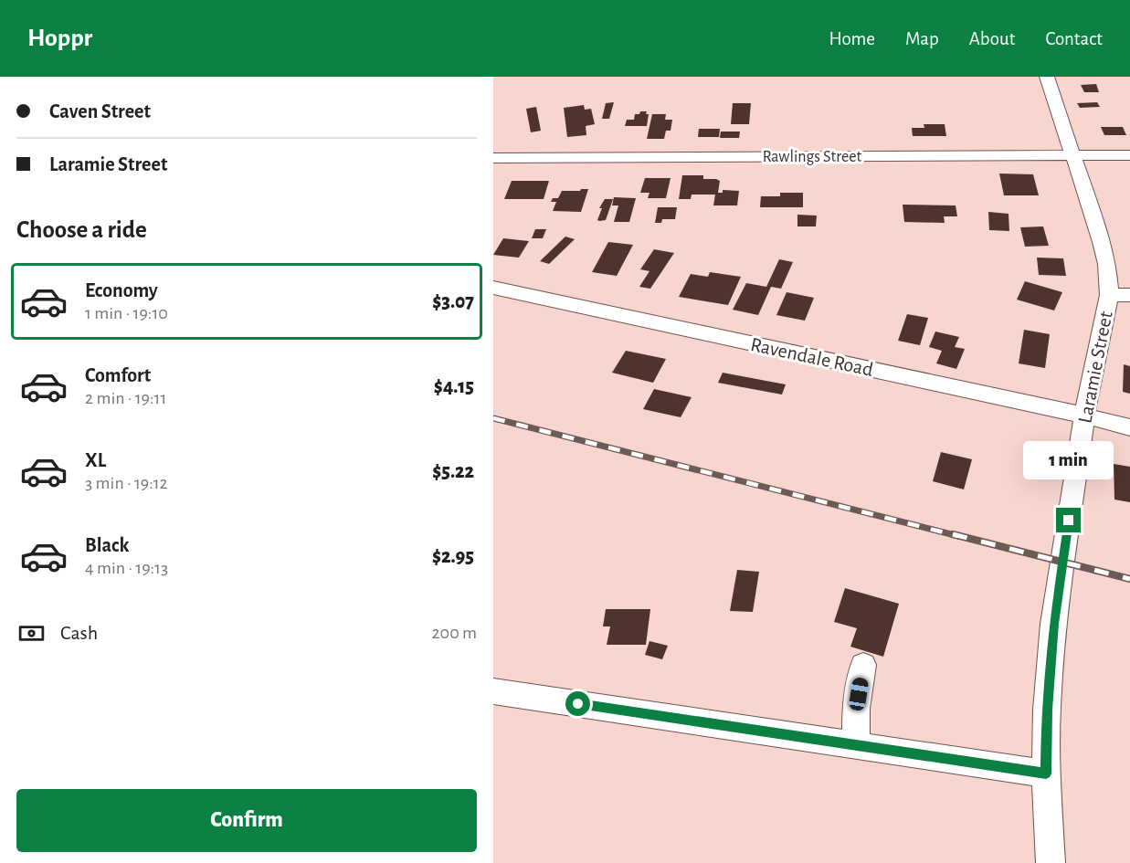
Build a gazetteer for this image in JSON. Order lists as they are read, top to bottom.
{
  "streets": {
    "street": ["Rawlings Street", "Ravendale Road", "Laramie Street"]
  },
  "crossings": [
    ["Rawlings Street", "Laramie Street"],
    ["Ravendale Road", "Laramie Street"]
  ],
  "page": {
    "header": "Hoppr",
    "nav": [
      "Home",
      "Map",
      "About",
      "Contact"
    ],
    "banner": ["Caven Street", "Laramie Street"],
    "heading": "Choose a ride",
    "list": [
      {
        "name": "Economy",
        "note": "1 min · 19:10",
        "value": "$3.07"
      },
      {
        "name": "Comfort",
        "note": "2 min · 19:11",
        "value": "$4.15"
      },
      {
        "name": "XL",
        "note": "3 min · 19:12",
        "value": "$5.22"
      },
      {
        "name": "Black",
        "note": "4 min · 19:13",
        "value": "$2.95"
      }
    ],
    "bubble": "1 min",
    "pay": ["Cash", "200 m"],
    "buttons": "Confirm"
  }
}
